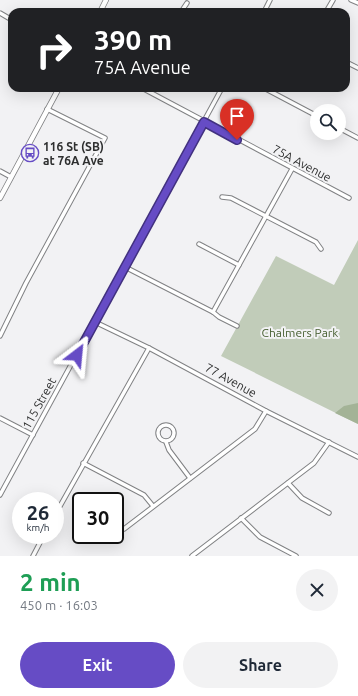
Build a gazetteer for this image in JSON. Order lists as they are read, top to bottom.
{
  "streets": {
    "street": ["75A Avenue", "77 Avenue", "115 Street"]
  },
  "crossings": [
    ["75A Avenue", "115 Street"],
    ["77 Avenue", "115 Street"]
  ],
  "parks": ["Chalmers Park"],
  "places": {
    "bus stop": ["116 St (SB) at 76A Ave"]
  },
  "page": {
    "turn": ["390 m", "75A Avenue"],
    "speed": "26 km/h",
    "limit": "30",
    "heading": ["2 min", "450 m · 16:03"],
    "buttons": ["Exit", "Share"]
  }
}
